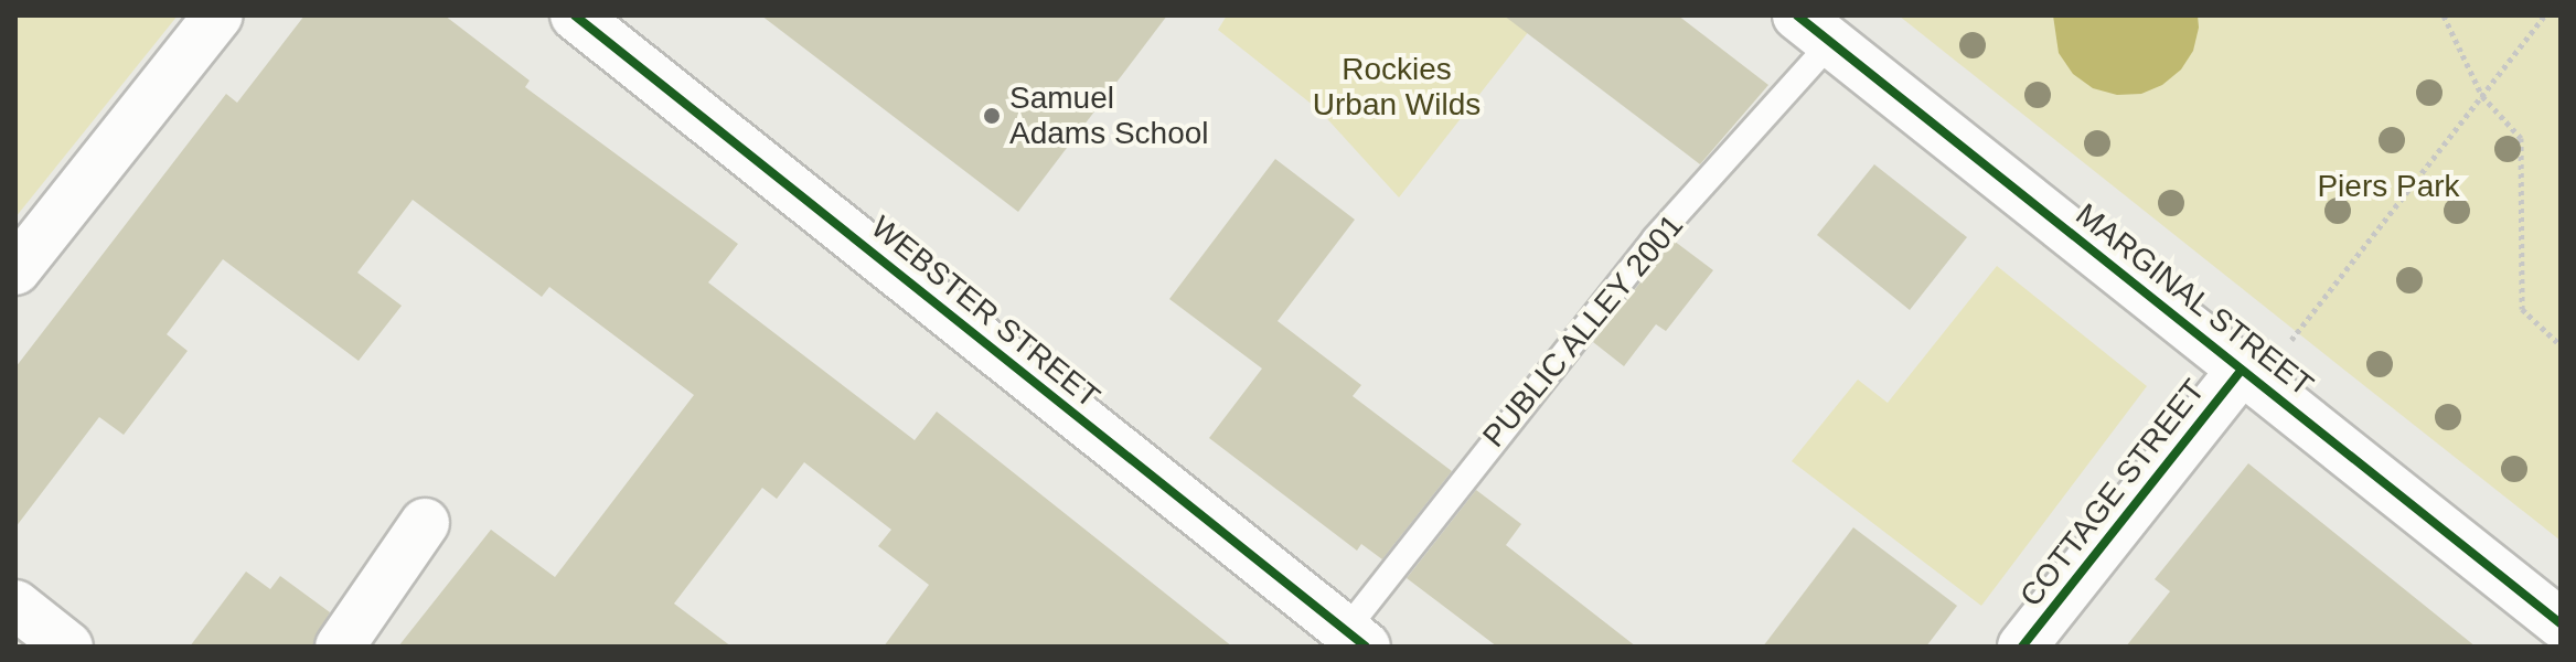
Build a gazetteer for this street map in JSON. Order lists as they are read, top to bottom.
{
  "streets": {
    "street": ["MARGINAL STREET", "WEBSTER STREET", "COTTAGE STREET"],
    "lane": ["PUBLIC ALLEY 2001"]
  },
  "crossings": [
    ["MARGINAL STREET", "PUBLIC ALLEY 2001"],
    ["MARGINAL STREET", "COTTAGE STREET"],
    ["WEBSTER STREET", "PUBLIC ALLEY 2001"]
  ],
  "parks": ["Rockies Urban Wilds", "Piers Park"],
  "places": ["Samuel Adams School"]
}
